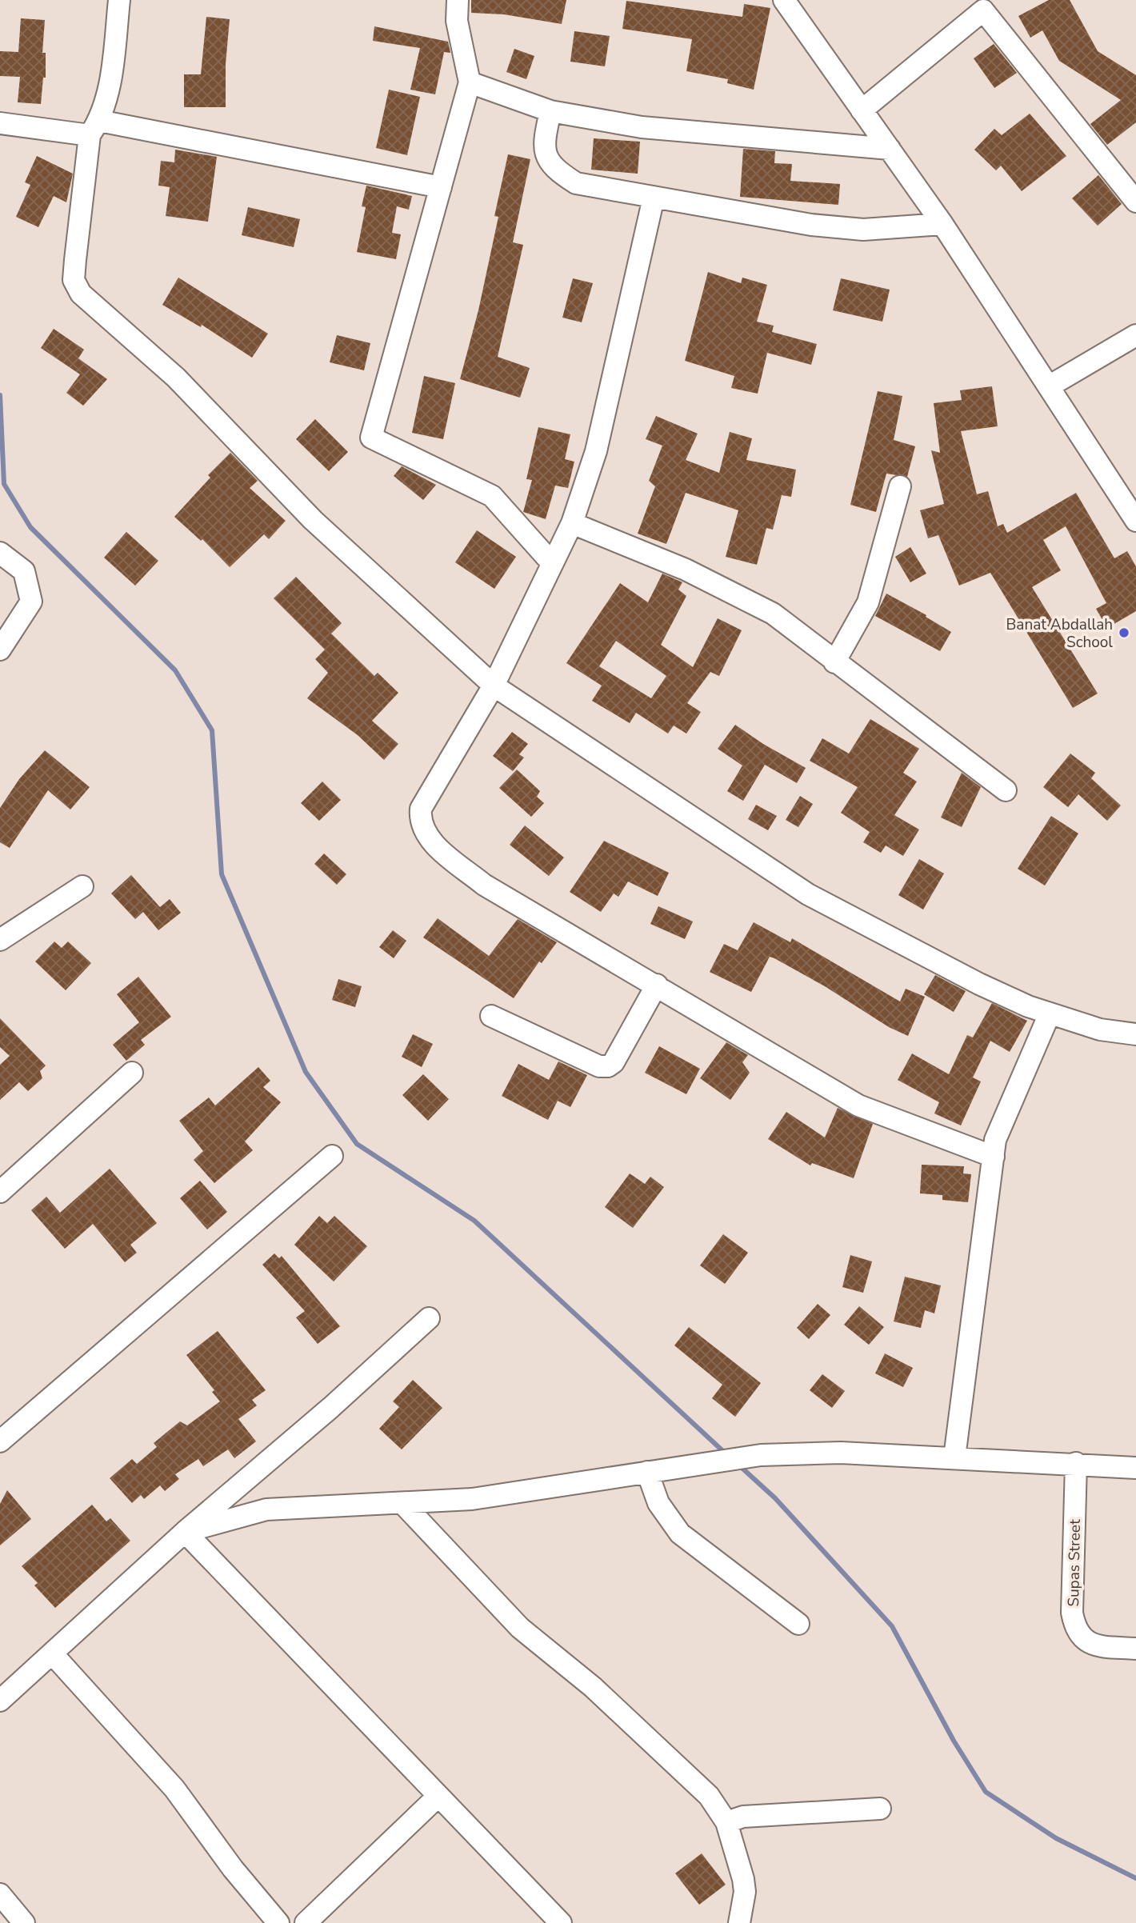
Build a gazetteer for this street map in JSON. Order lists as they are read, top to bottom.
{
  "streets": {
    "street": ["Supas Street"]
  },
  "places": ["Banat Abdallah School"]
}
